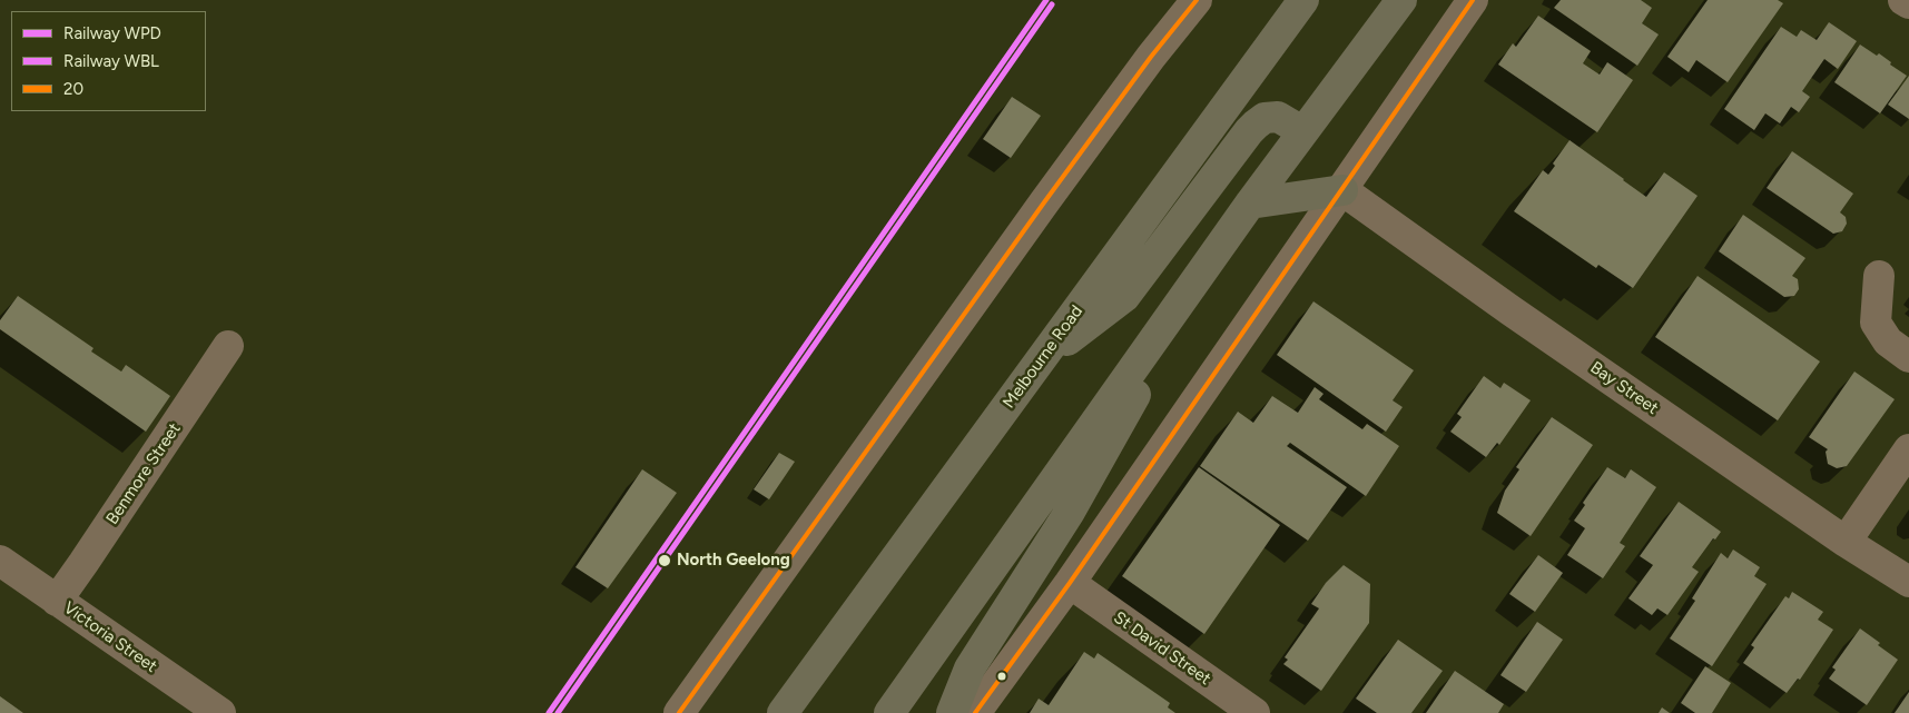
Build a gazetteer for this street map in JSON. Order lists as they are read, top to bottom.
{
  "streets": {
    "highway": ["Melbourne Road"],
    "street": [
      "Bay Street",
      "Benmore Street",
      "Victoria Street",
      "St David Street"
    ]
  },
  "crossings": [
    ["Benmore Street", "Victoria Street"]
  ],
  "places": ["North Geelong"],
  "lines": ["rail line WPD", "transit line 20", "rail line WBL"],
  "legend": ["Railway WPD", "Railway WBL", "20"]
}
